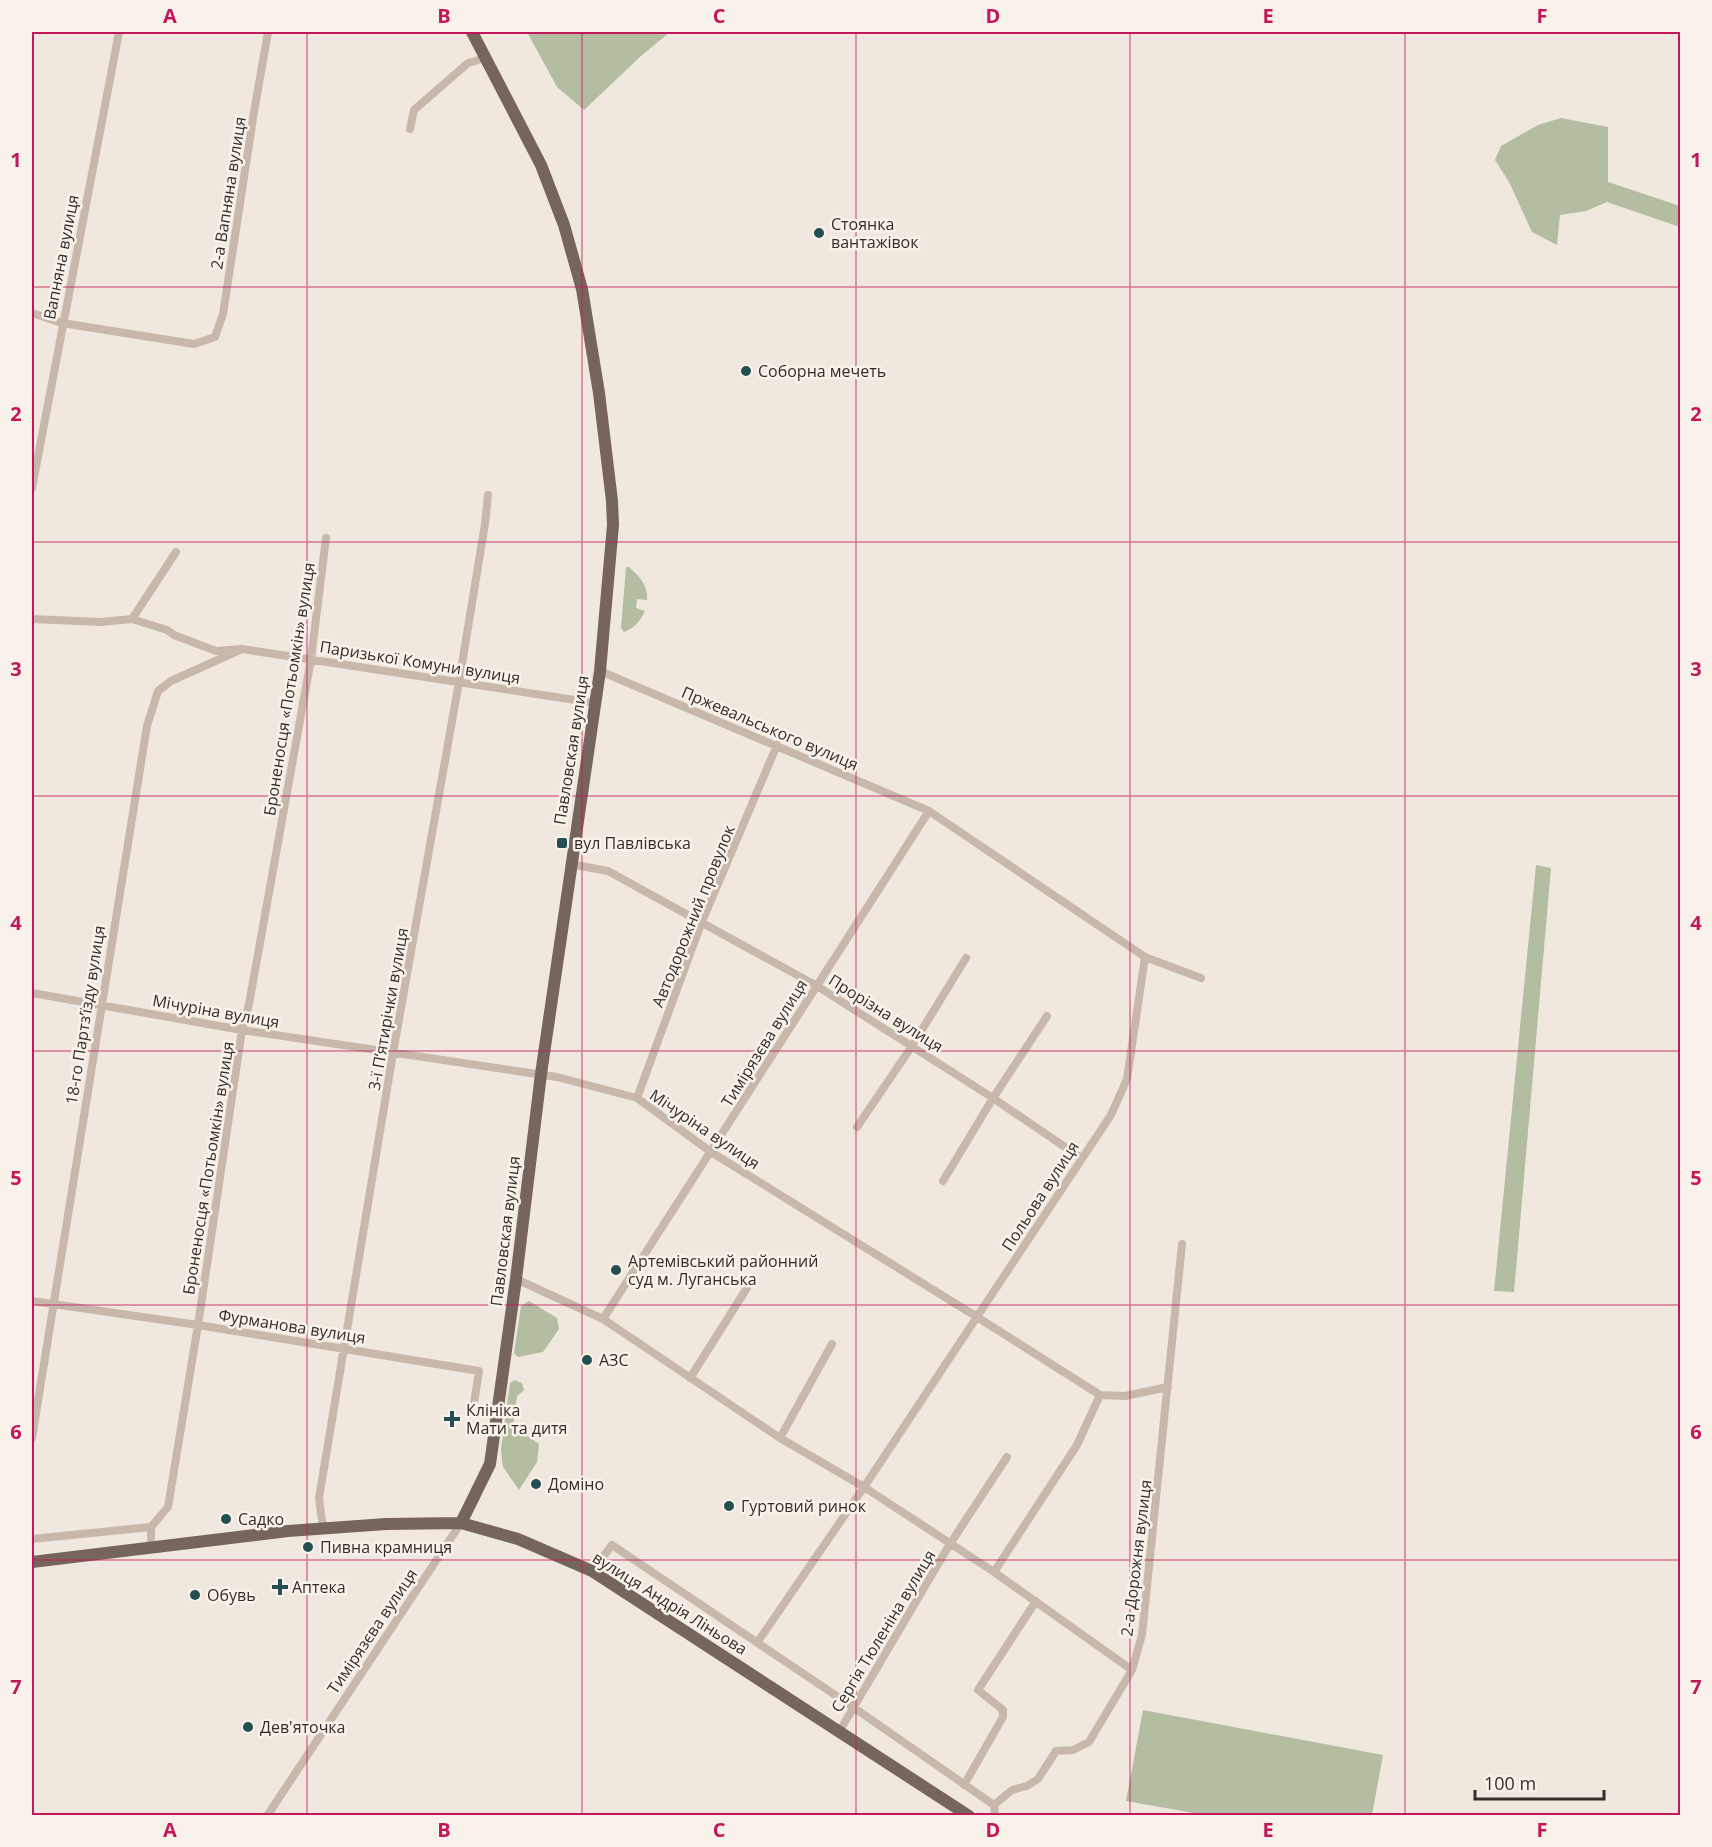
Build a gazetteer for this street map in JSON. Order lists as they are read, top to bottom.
{
  "streets": {
    "main road": ["Павловская вулиця", "вулиця Андрія Ліньова"],
    "street": [
      "2-а Вапняна вулиця",
      "Вапняна вулиця",
      "Паризької Комуни вулиця",
      "Броненосця «Потьомкін» вулиця",
      "Пржевальського вулиця",
      "Автодорожний провулок",
      "3-ї П’ятирічки вулиця",
      "Мічуріна вулиця",
      "Прорізна вулиця",
      "18-го Партз’їзду вулиця",
      "Тимірязєва вулиця",
      "Польова вулиця",
      "Фурманова вулиця",
      "2-а Дорожня вулиця",
      "Сергія Тюленіна вулиця"
    ]
  },
  "crossings": [
    ["2-а Вапняна вулиця", "Вапняна вулиця"],
    ["Паризької Комуни вулиця", "Броненосця «Потьомкін» вулиця"],
    ["Паризької Комуни вулиця", "Павловская вулиця"],
    ["Паризької Комуни вулиця", "3-ї П’ятирічки вулиця"],
    ["Паризької Комуни вулиця", "18-го Партз’їзду вулиця"],
    ["Броненосця «Потьомкін» вулиця", "Мічуріна вулиця"],
    ["Броненосця «Потьомкін» вулиця", "Фурманова вулиця"],
    ["Пржевальського вулиця", "Павловская вулиця"],
    ["Пржевальського вулиця", "Автодорожний провулок"],
    ["Пржевальського вулиця", "Тимірязєва вулиця"],
    ["Павловская вулиця", "Мічуріна вулиця"],
    ["Павловская вулиця", "Прорізна вулиця"],
    ["Павловская вулиця", "Тимірязєва вулиця"],
    ["Павловская вулиця", "вулиця Андрія Ліньова"],
    ["Автодорожний провулок", "Мічуріна вулиця"],
    ["Автодорожний провулок", "Прорізна вулиця"],
    ["3-ї П’ятирічки вулиця", "Мічуріна вулиця"],
    ["3-ї П’ятирічки вулиця", "Фурманова вулиця"],
    ["3-ї П’ятирічки вулиця", "вулиця Андрія Ліньова"],
    ["Мічуріна вулиця", "18-го Партз’їзду вулиця"],
    ["Мічуріна вулиця", "Тимірязєва вулиця"],
    ["Мічуріна вулиця", "Польова вулиця"],
    ["Прорізна вулиця", "Тимірязєва вулиця"],
    ["Прорізна вулиця", "Польова вулиця"],
    ["18-го Партз’їзду вулиця", "Фурманова вулиця"],
    ["Тимірязєва вулиця", "вулиця Андрія Ліньова"],
    ["вулиця Андрія Ліньова", "Сергія Тюленіна вулиця"]
  ],
  "places": {
    "other": [
      "Стоянка вантажівок",
      "Соборна мечеть",
      "Артемівський районний суд м. Луганська",
      "АЗС",
      "Доміно",
      "Гуртовий ринок",
      "Садко",
      "Пивна крамниця",
      "Обувь",
      "Дев'яточка"
    ],
    "transit": ["вул Павлівська"],
    "health": ["Клініка Мати та дитя", "Аптека"]
  },
  "scale_bar": "100 m",
  "grid": {
    "columns": [
      "A",
      "B",
      "C",
      "D",
      "E",
      "F"
    ],
    "rows": [
      "1",
      "2",
      "3",
      "4",
      "5",
      "6",
      "7"
    ]
  }
}
